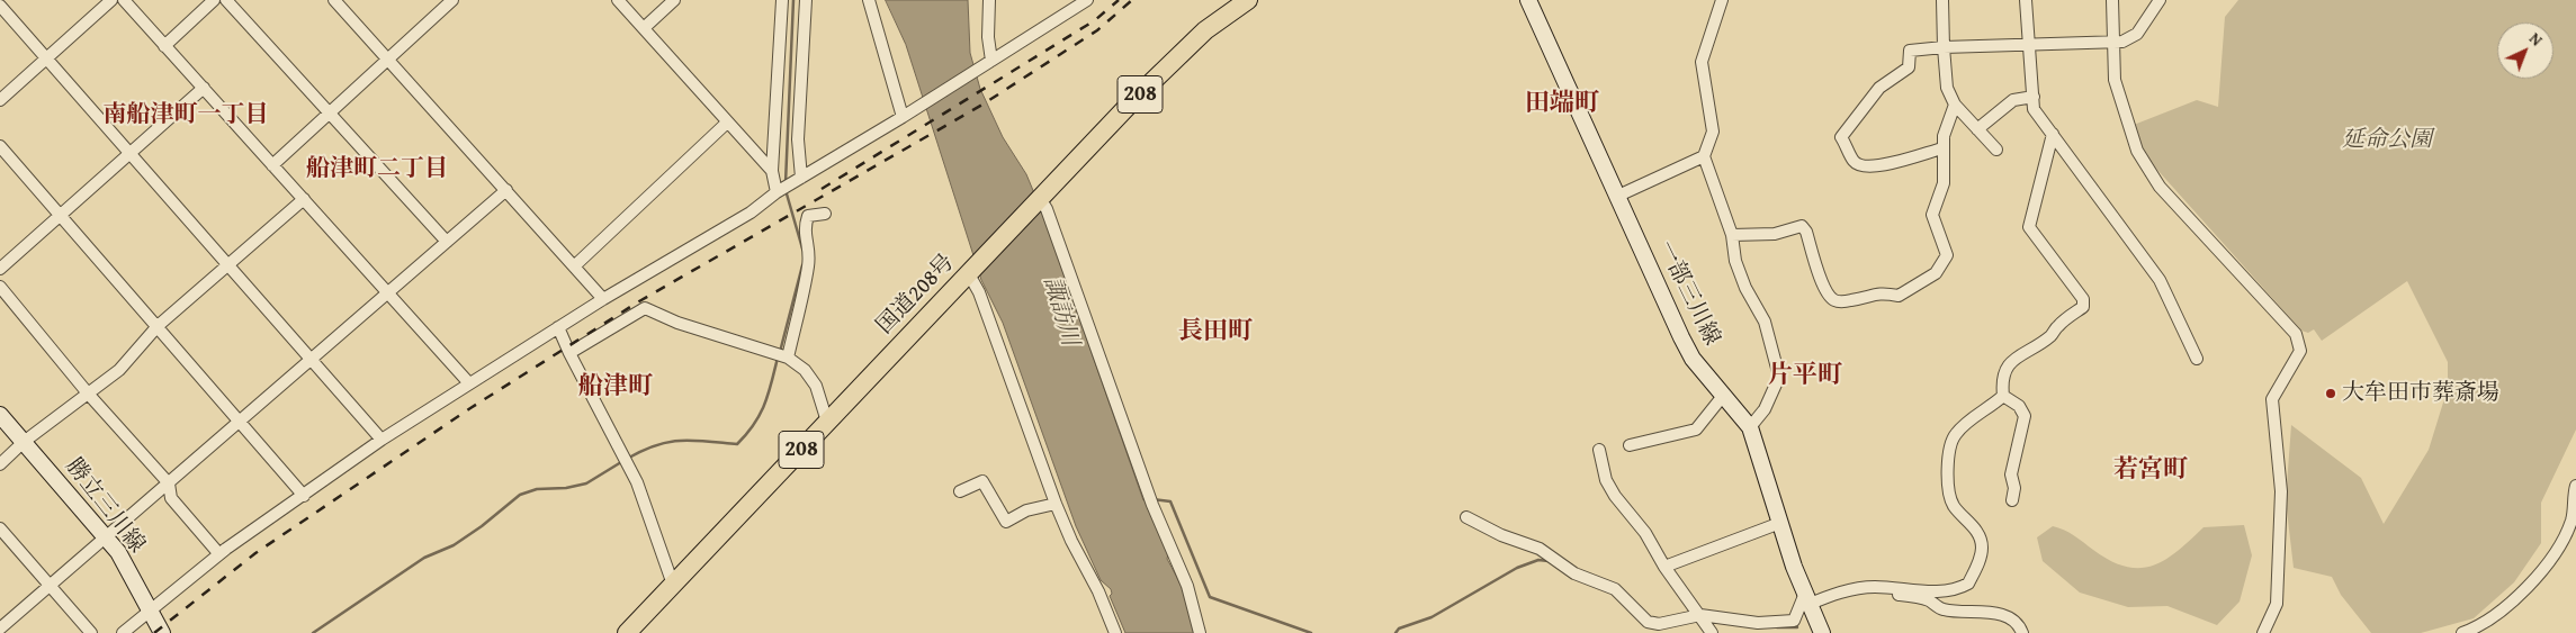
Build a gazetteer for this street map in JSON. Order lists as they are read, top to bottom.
{
  "streets": {
    "highway": ["208", "国道208号"],
    "main road": ["一部三川線", "勝立三川線"]
  },
  "districts": [
    "田端町",
    "南船津町一丁目",
    "船津町二丁目",
    "長田町",
    "片平町",
    "船津町",
    "若宮町"
  ],
  "water": ["諏訪川"],
  "parks": ["延命公園"],
  "places": ["大牟田市葬斎場"],
  "north": "top right"
}
